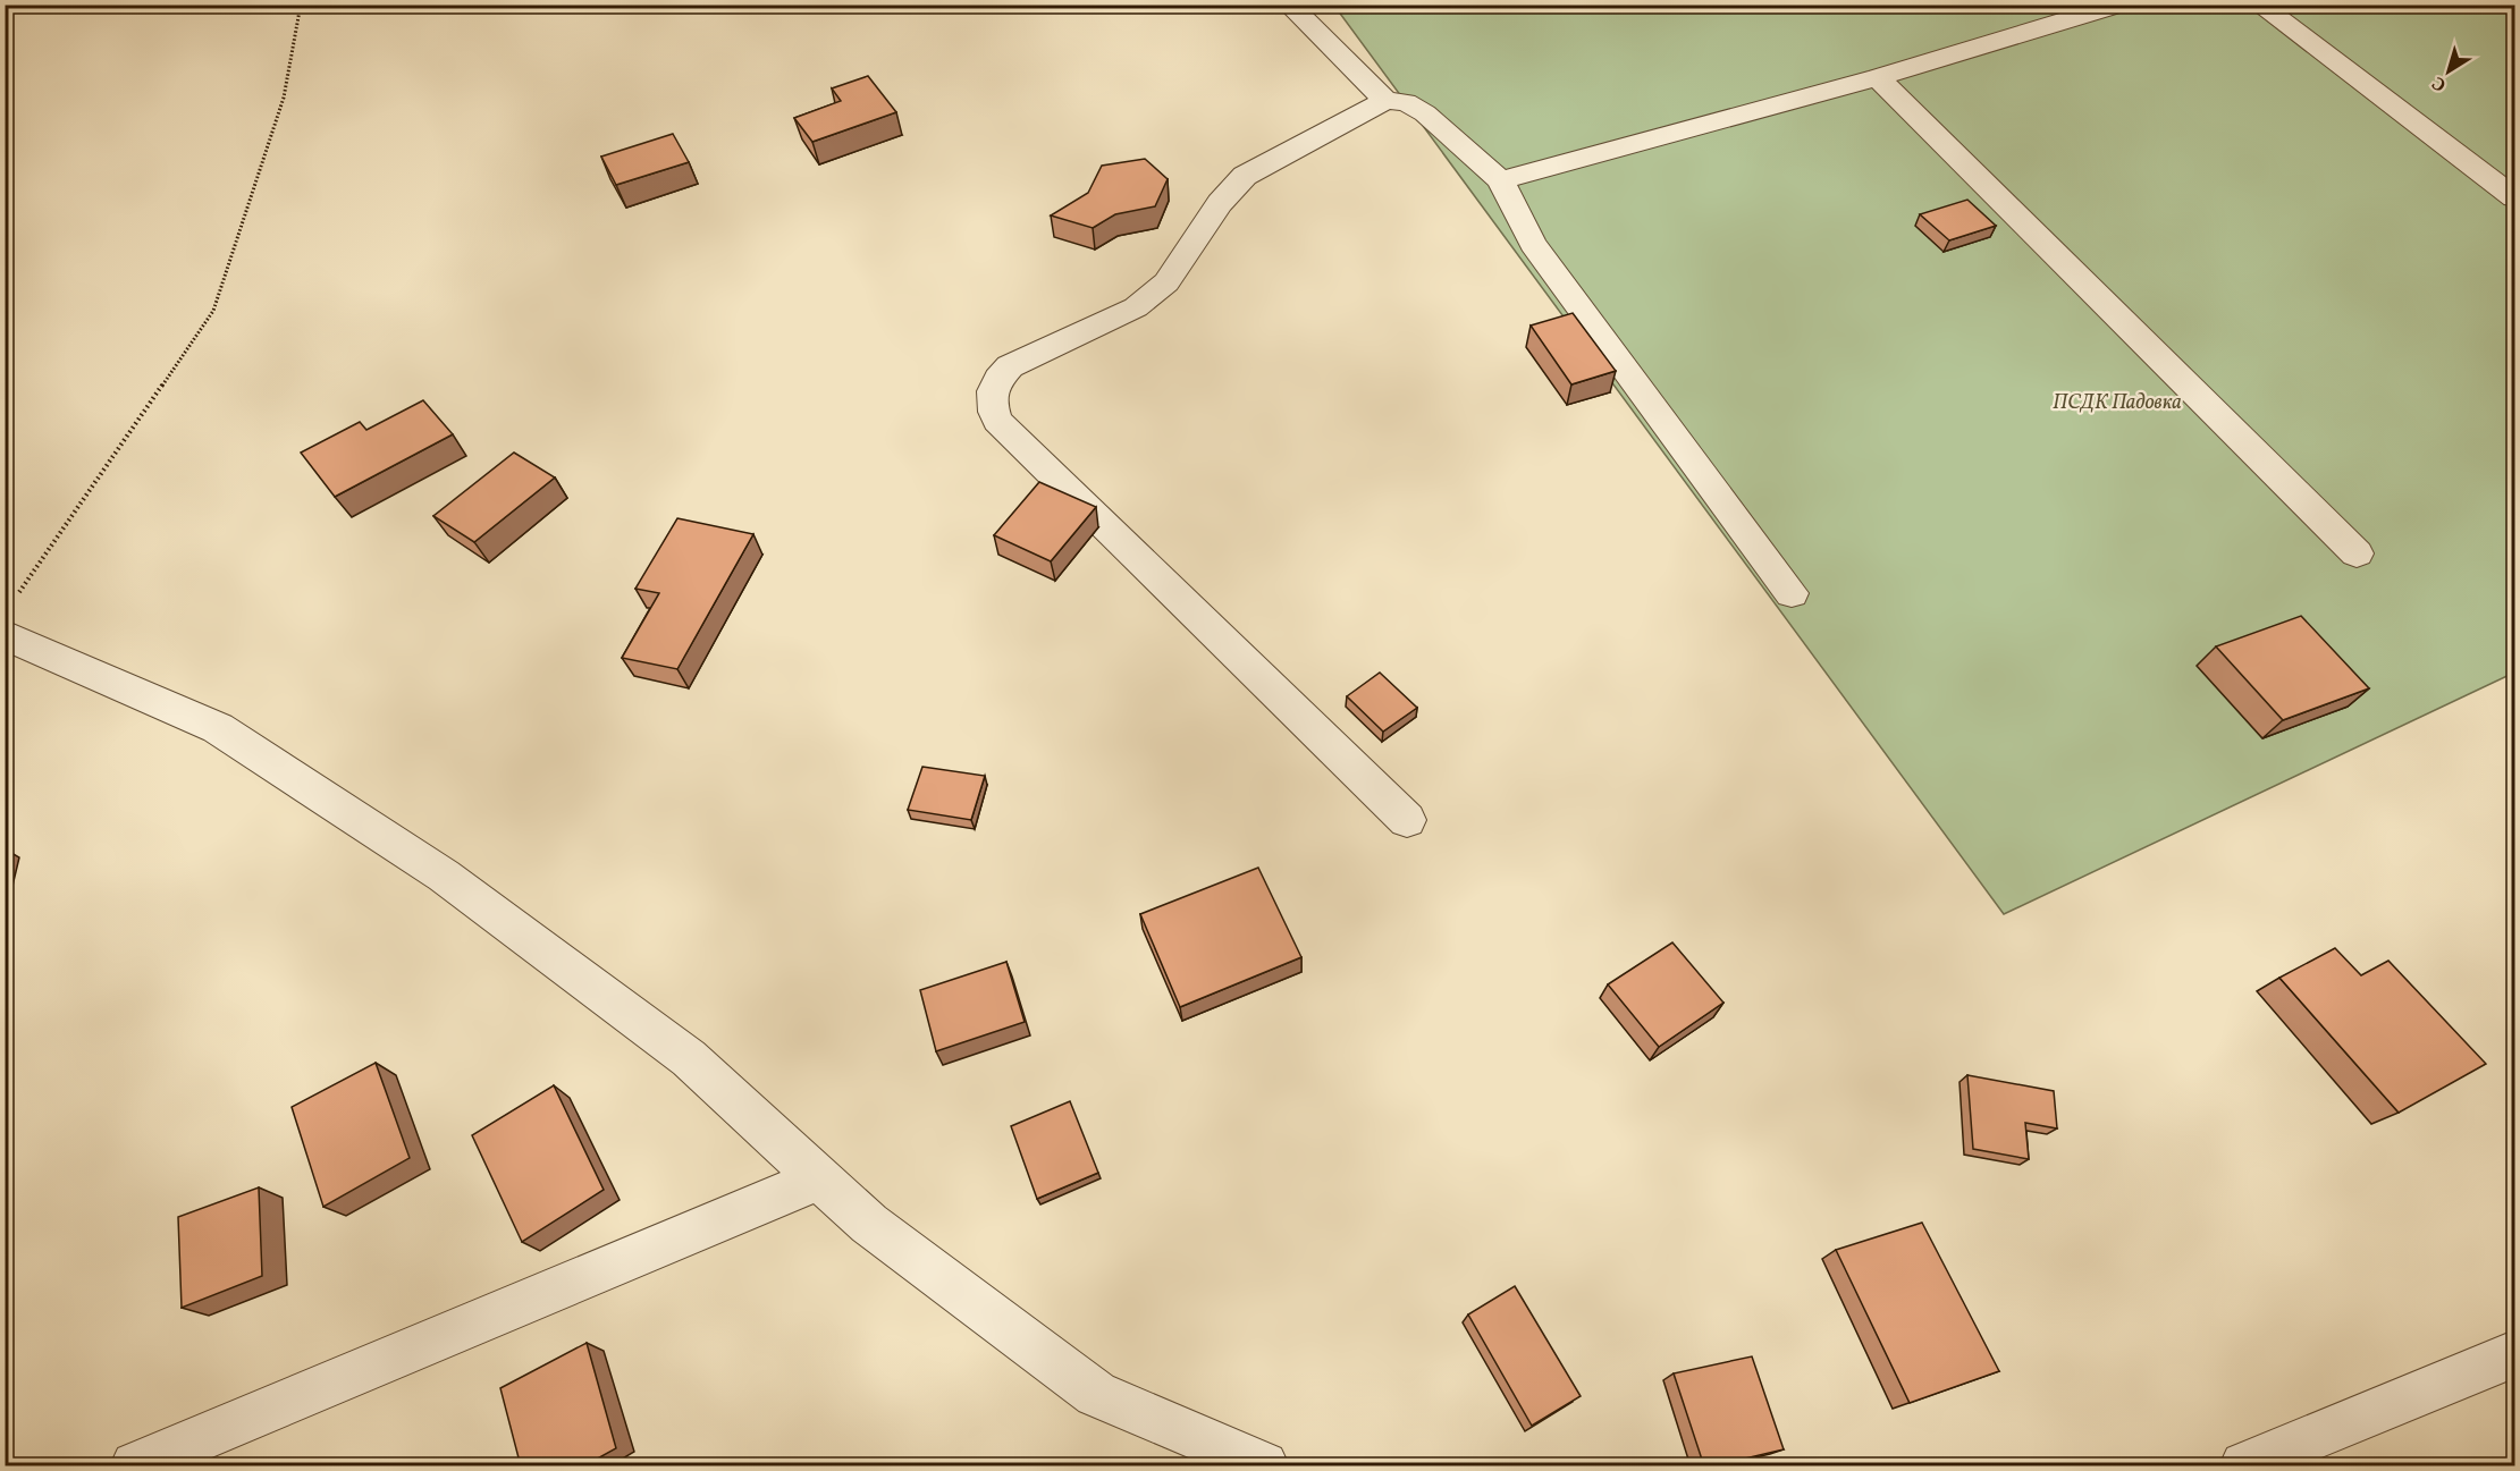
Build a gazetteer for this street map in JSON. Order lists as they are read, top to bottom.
{
  "parks": ["ПСДК Падовка"],
  "north": "bottom left"
}
